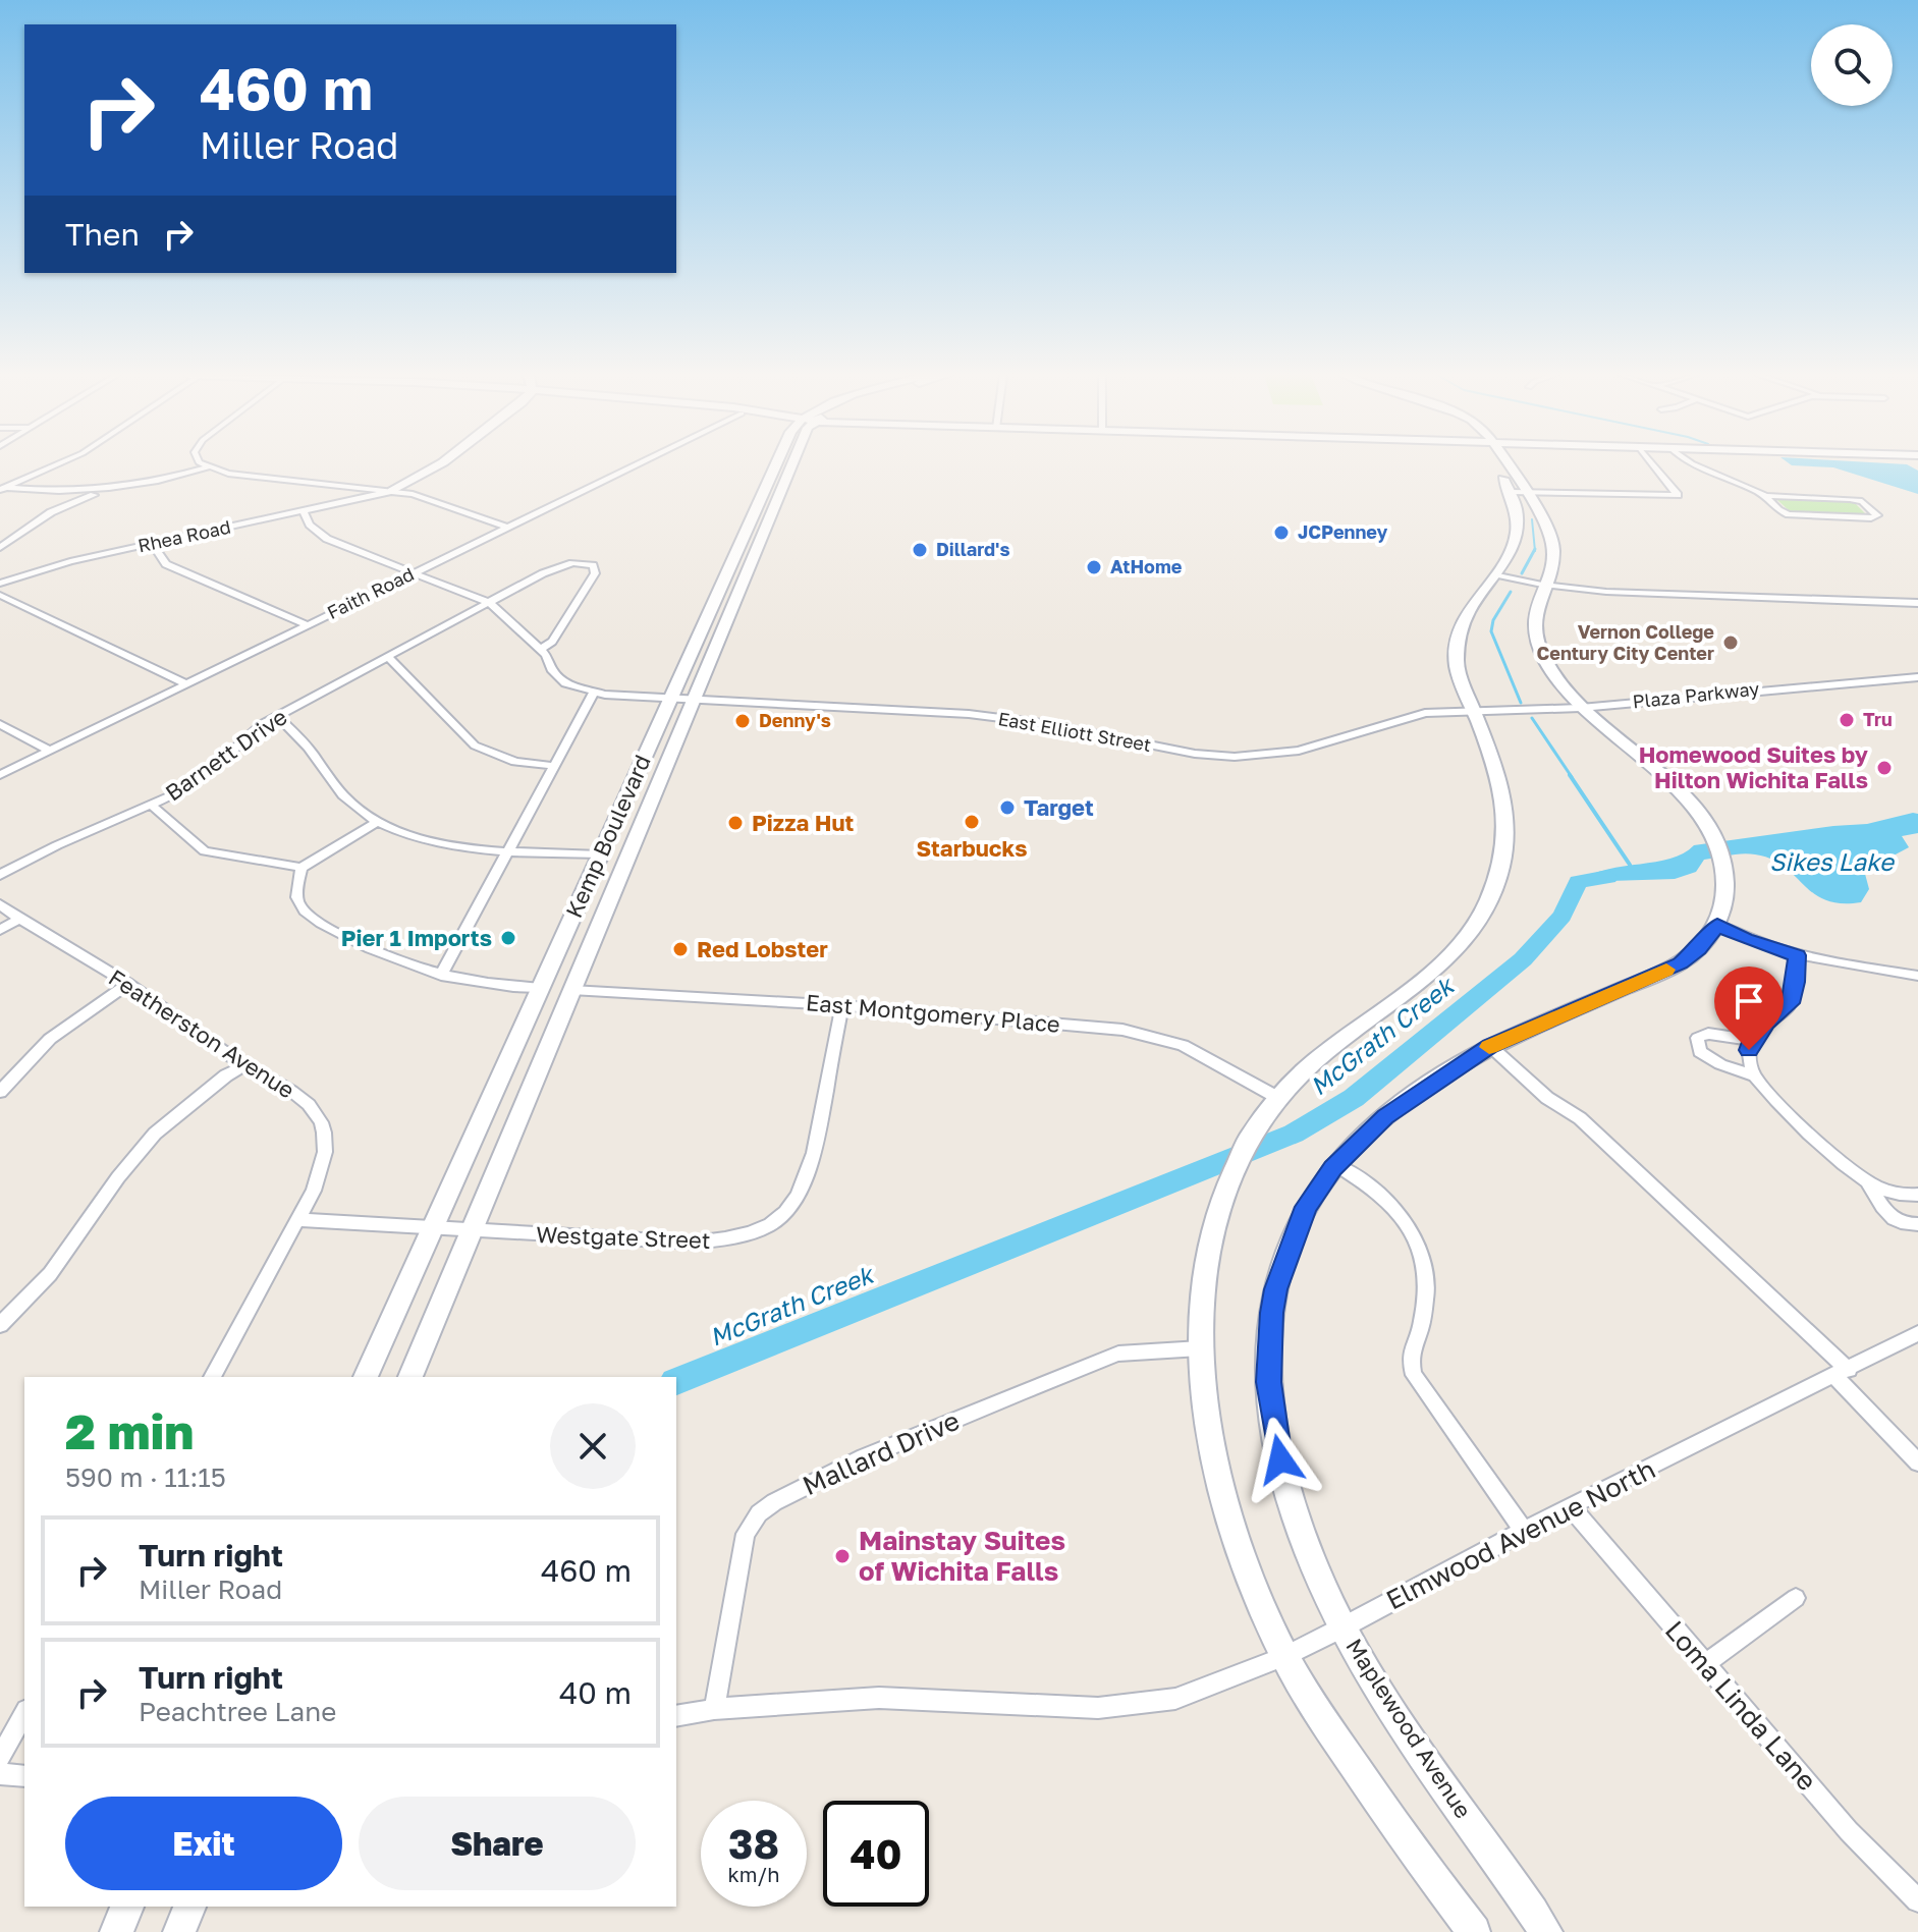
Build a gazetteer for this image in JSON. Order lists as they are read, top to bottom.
{
  "streets": {
    "main road": ["Rhea Road", "Kemp Boulevard", "Maplewood Avenue"],
    "street": [
      "Faith Road",
      "Plaza Parkway",
      "East Elliott Street",
      "Barnett Drive",
      "East Montgomery Place",
      "Featherston Avenue",
      "Westgate Street",
      "Mallard Drive",
      "Elmwood Avenue North",
      "Loma Linda Lane"
    ]
  },
  "crossings": [
    ["Plaza Parkway", "East Elliott Street"],
    ["East Elliott Street", "Kemp Boulevard"],
    ["Kemp Boulevard", "East Montgomery Place"],
    ["Kemp Boulevard", "Westgate Street"],
    ["East Montgomery Place", "Westgate Street"],
    ["Featherston Avenue", "Westgate Street"],
    ["Mallard Drive", "Elmwood Avenue North"],
    ["Elmwood Avenue North", "Loma Linda Lane"],
    ["Elmwood Avenue North", "Maplewood Avenue"]
  ],
  "water": ["Sikes Lake", "McGrath Creek"],
  "places": [
    "JCPenney",
    "Dillard's",
    "AtHome",
    "Vernon College Century City Center",
    "Tru",
    "Denny's",
    "Homewood Suites by Hilton Wichita Falls",
    "Target",
    "Starbucks",
    "Pizza Hut",
    "Pier 1 Imports",
    "Red Lobster",
    "Mainstay Suites of Wichita Falls"
  ],
  "page": {
    "turn": ["460 m", "Miller Road"],
    "then": "Then",
    "heading": ["2 min", "590 m · 11:15"],
    "list": [
      {
        "name": "Turn right",
        "note": "Miller Road",
        "value": "460 m"
      },
      {
        "name": "Turn right",
        "note": "Peachtree Lane",
        "value": "40 m"
      }
    ],
    "buttons": ["Exit", "Share"],
    "speed": "38 km/h",
    "limit": "40"
  }
}
